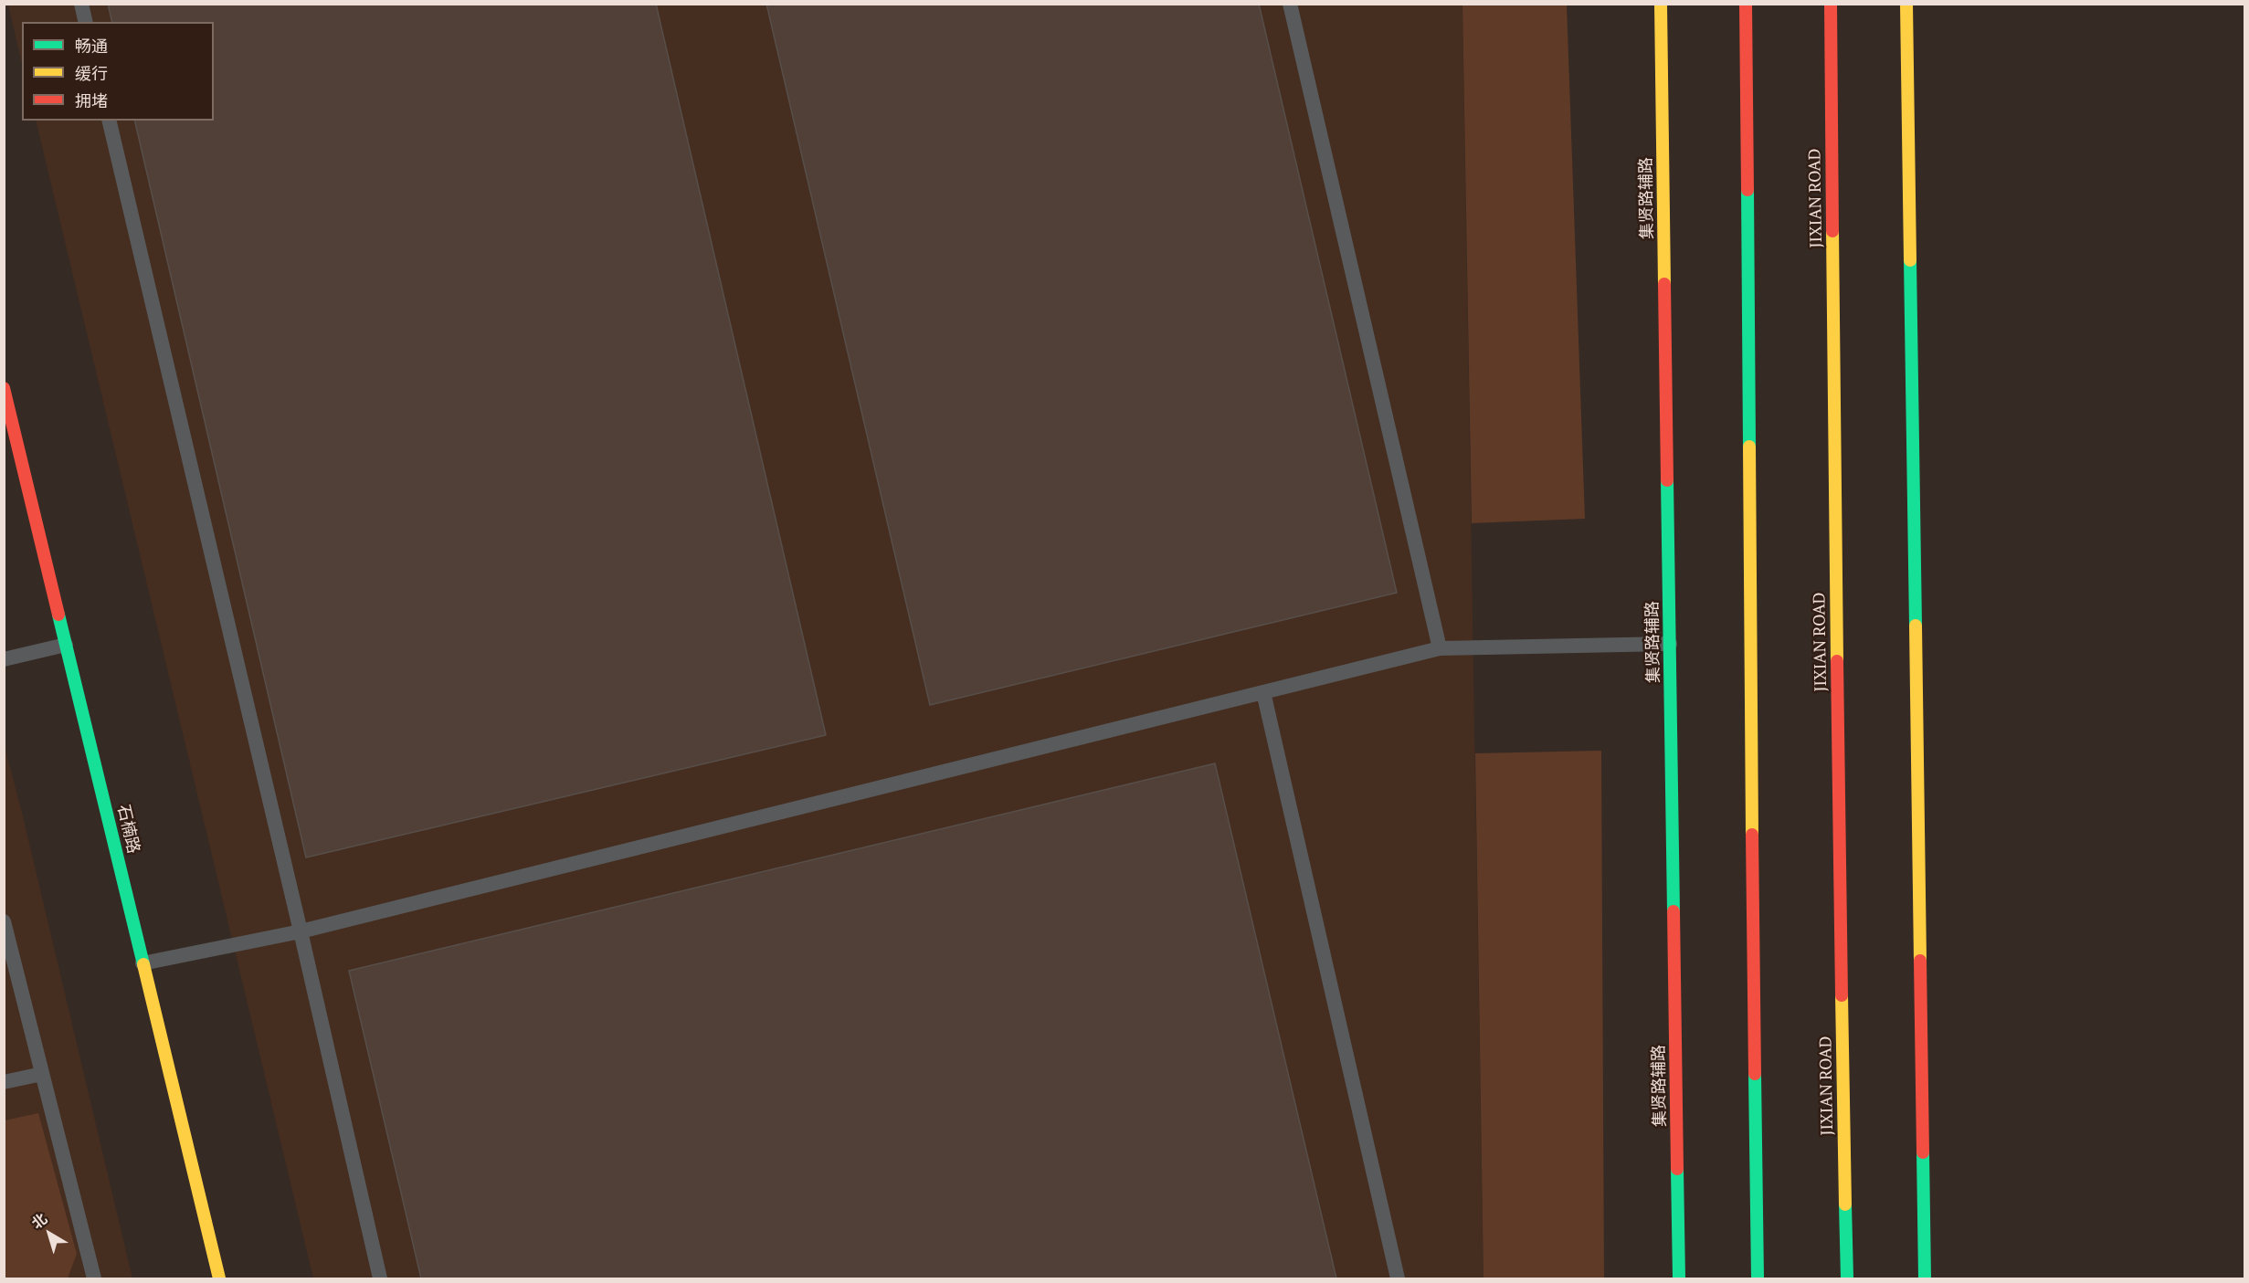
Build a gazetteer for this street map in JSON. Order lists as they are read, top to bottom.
{
  "streets": {
    "main road": ["集贤路辅路", "JIXIAN ROAD", "石楠路"]
  },
  "legend": ["畅通", "缓行", "拥堵"],
  "north": "top left"
}
